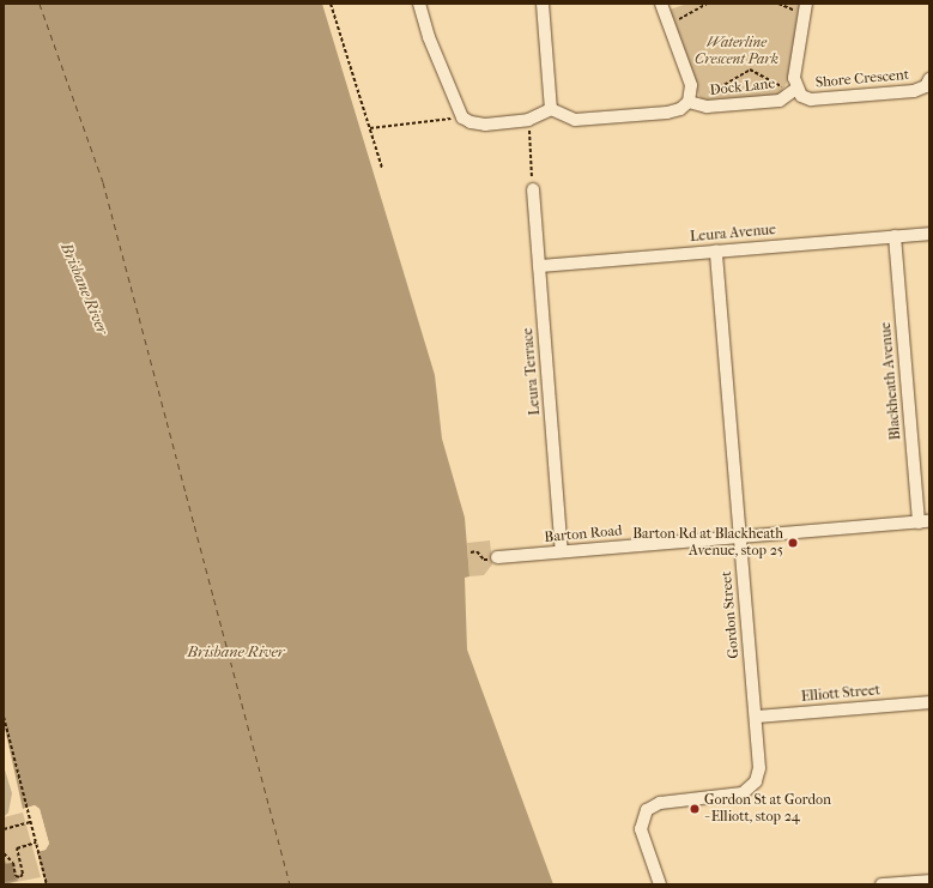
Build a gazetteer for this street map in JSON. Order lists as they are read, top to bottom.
{
  "streets": {
    "street": [
      "Shore Crescent",
      "Dock Lane",
      "Leura Avenue",
      "Leura Terrace",
      "Blackheath Avenue",
      "Barton Road",
      "Gordon Street",
      "Elliott Street"
    ]
  },
  "crossings": [
    ["Shore Crescent", "Dock Lane"],
    ["Leura Avenue", "Leura Terrace"],
    ["Leura Avenue", "Blackheath Avenue"],
    ["Leura Avenue", "Gordon Street"],
    ["Leura Terrace", "Barton Road"],
    ["Blackheath Avenue", "Barton Road"],
    ["Barton Road", "Gordon Street"],
    ["Gordon Street", "Elliott Street"]
  ],
  "water": ["Brisbane River"],
  "parks": ["Waterline Crescent Park"],
  "places": ["Barton Rd at Blackheath Avenue, stop 25", "Gordon St at Gordon - Elliott, stop 24"]
}
